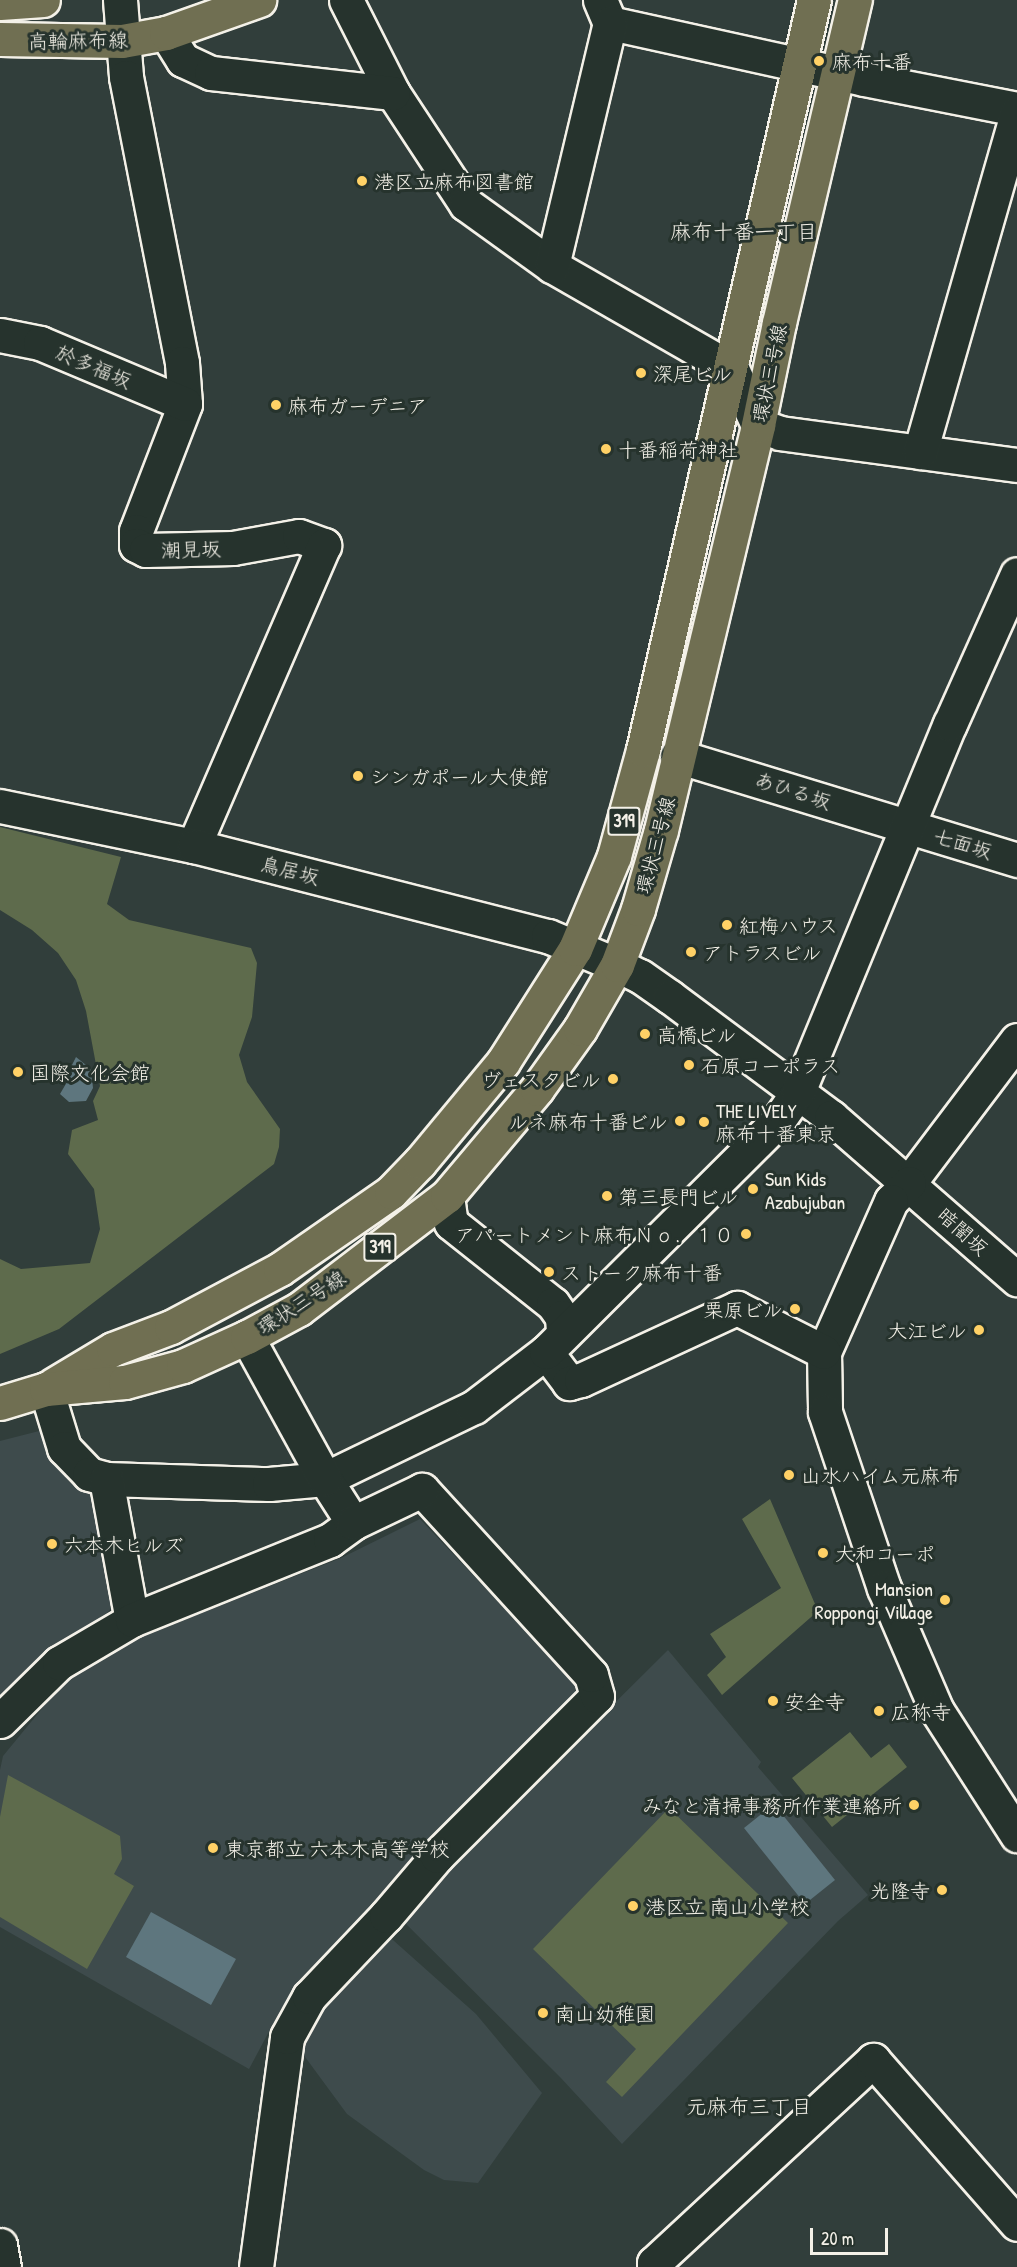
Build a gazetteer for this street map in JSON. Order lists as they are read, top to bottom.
{
  "streets": {
    "main road": ["高輪麻布線", "環状三号線", "319"],
    "street": [
      "於多福坂",
      "潮見坂",
      "あひる坂",
      "七面坂",
      "鳥居坂",
      "暗闇坂"
    ]
  },
  "crossings": [
    ["於多福坂", "潮見坂"],
    ["環状三号線", "あひる坂"],
    ["環状三号線", "鳥居坂"],
    ["潮見坂", "鳥居坂"],
    ["あひる坂", "七面坂"],
    ["鳥居坂", "暗闇坂"]
  ],
  "districts": ["麻布十番一丁目", "元麻布三丁目"],
  "places": [
    "麻布十番",
    "港区立麻布図書館",
    "深尾ビル",
    "麻布ガーデニア",
    "十番稲荷神社",
    "シンガポール大使館",
    "紅梅ハウス",
    "アトラスビル",
    "高橋ビル",
    "石原コーポラス",
    "国際文化会館",
    "ヴェスタビル",
    "ルネ麻布十番ビル",
    "THE LIVELY 麻布十番東京",
    "Sun Kids Azabujuban",
    "第三長門ビル",
    "アパートメント麻布Ｎｏ．１０",
    "ストーク麻布十番",
    "栗原ビル",
    "大江ビル",
    "山水ハイム元麻布",
    "六本木ヒルズ",
    "大和コーポ",
    "Mansion Roppongi Village",
    "安全寺",
    "広称寺",
    "みなと清掃事務所作業連絡所",
    "東京都立 六本木高等学校",
    "光隆寺",
    "港区立 南山小学校",
    "南山幼稚園"
  ],
  "scale_bar": "20 m"
}
